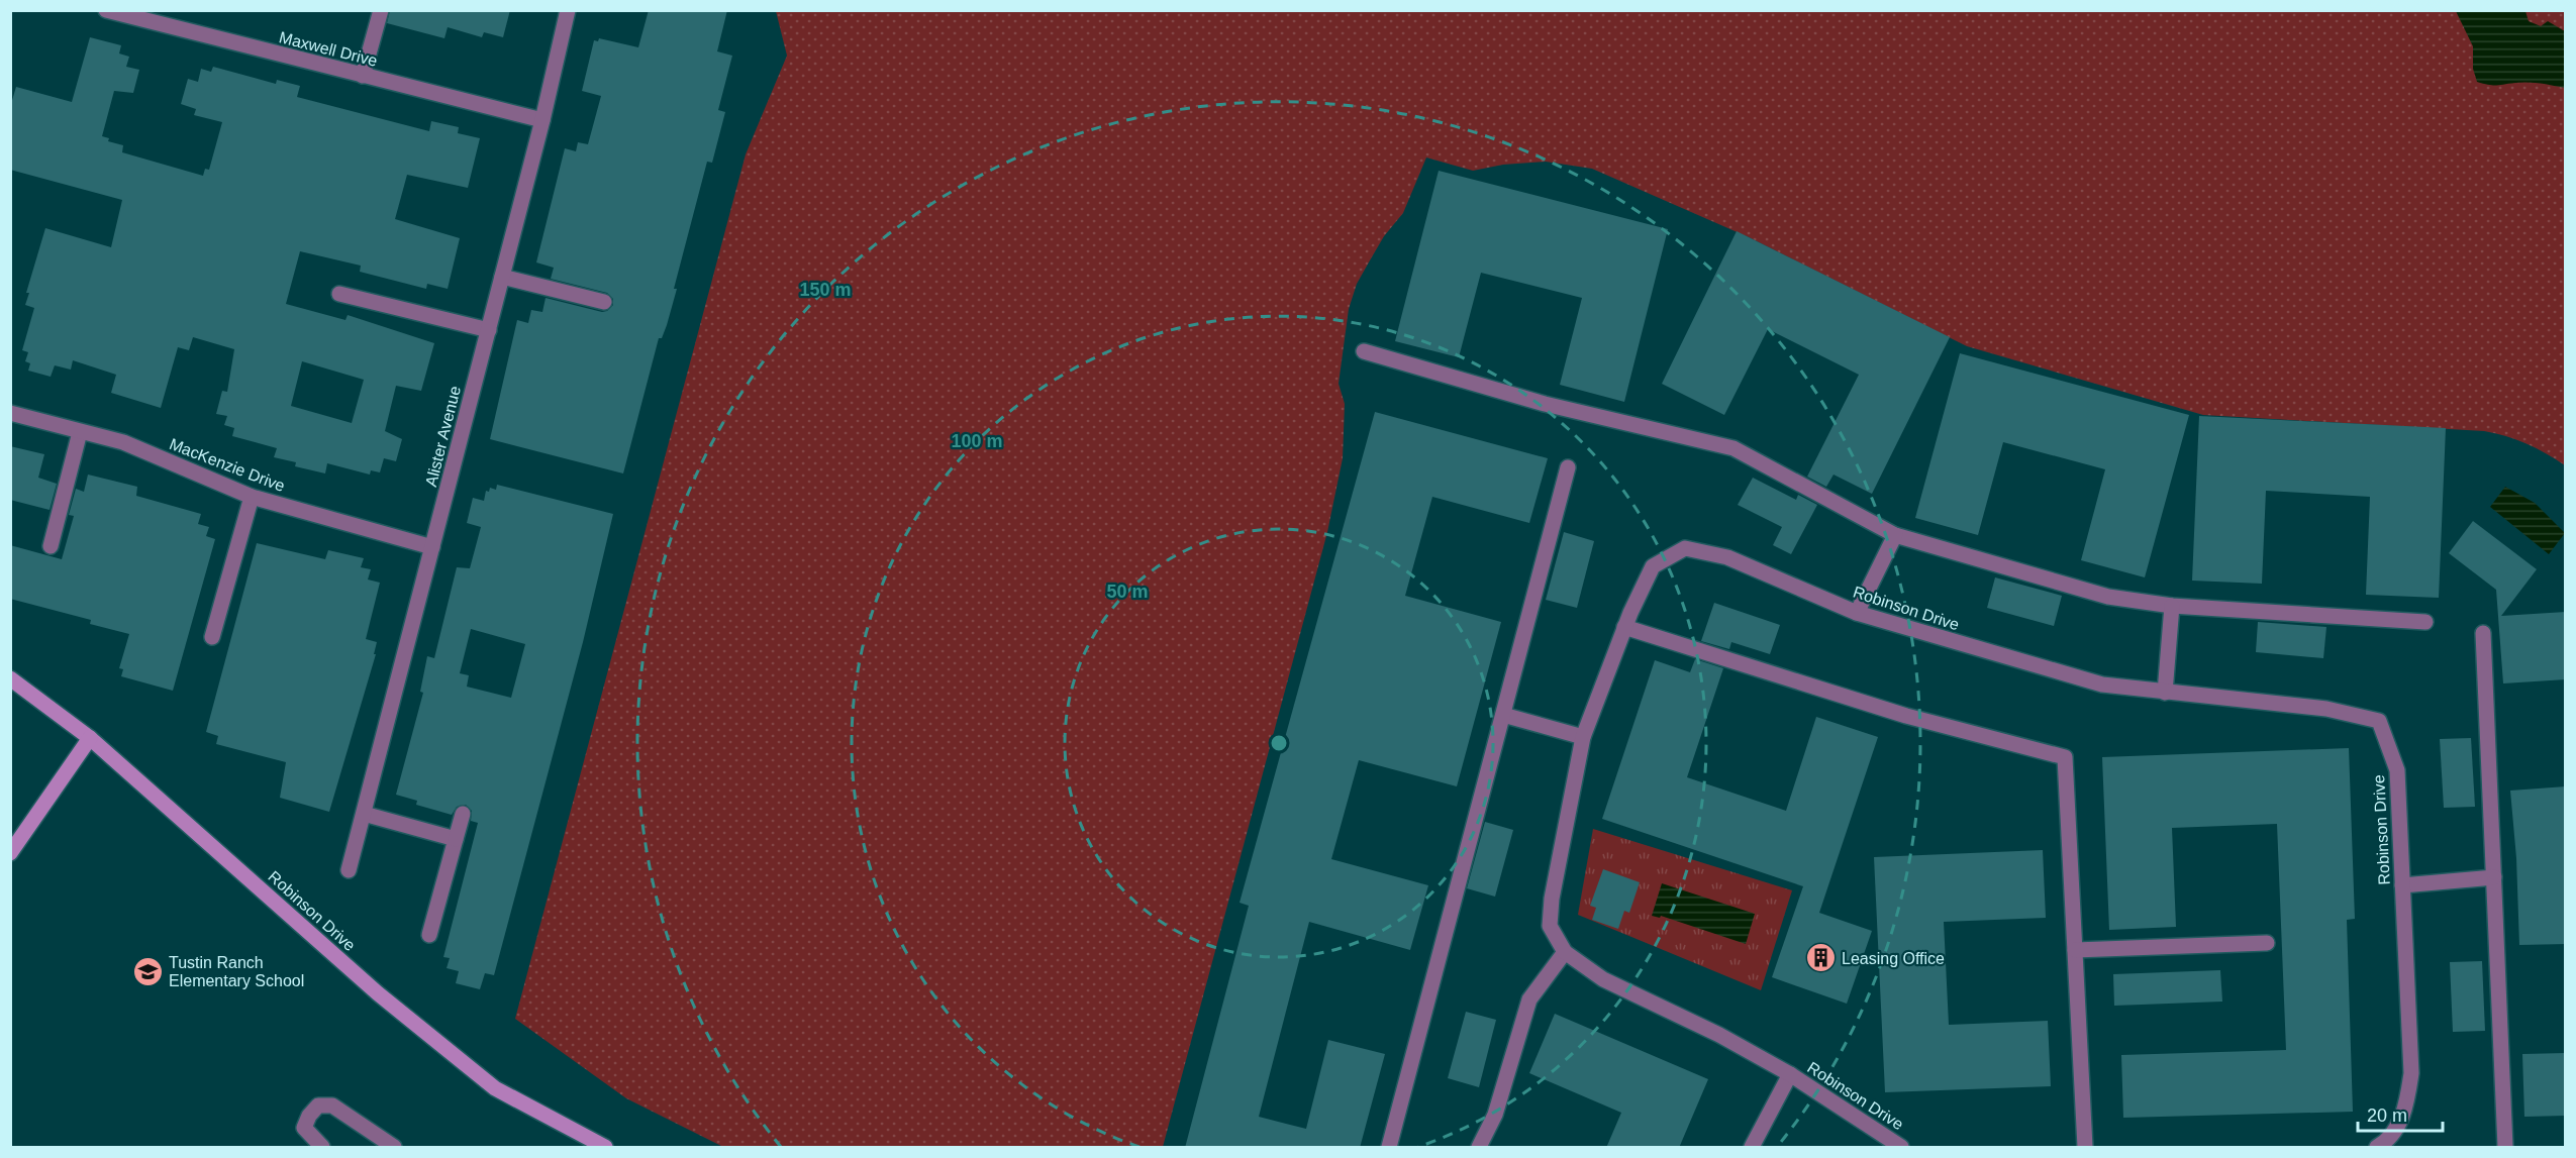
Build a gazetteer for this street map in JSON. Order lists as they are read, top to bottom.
{
  "streets": {
    "street": [
      "Maxwell Drive",
      "Alister Avenue",
      "MacKenzie Drive",
      "Robinson Drive"
    ]
  },
  "crossings": [
    ["Maxwell Drive", "Alister Avenue"],
    ["Alister Avenue", "MacKenzie Drive"]
  ],
  "places": {
    "building": ["Leasing Office"],
    "school or university": ["Tustin Ranch Elementary School"]
  },
  "scale_bar": "20 m",
  "rings": ["150 m", "100 m", "50 m"]
}
